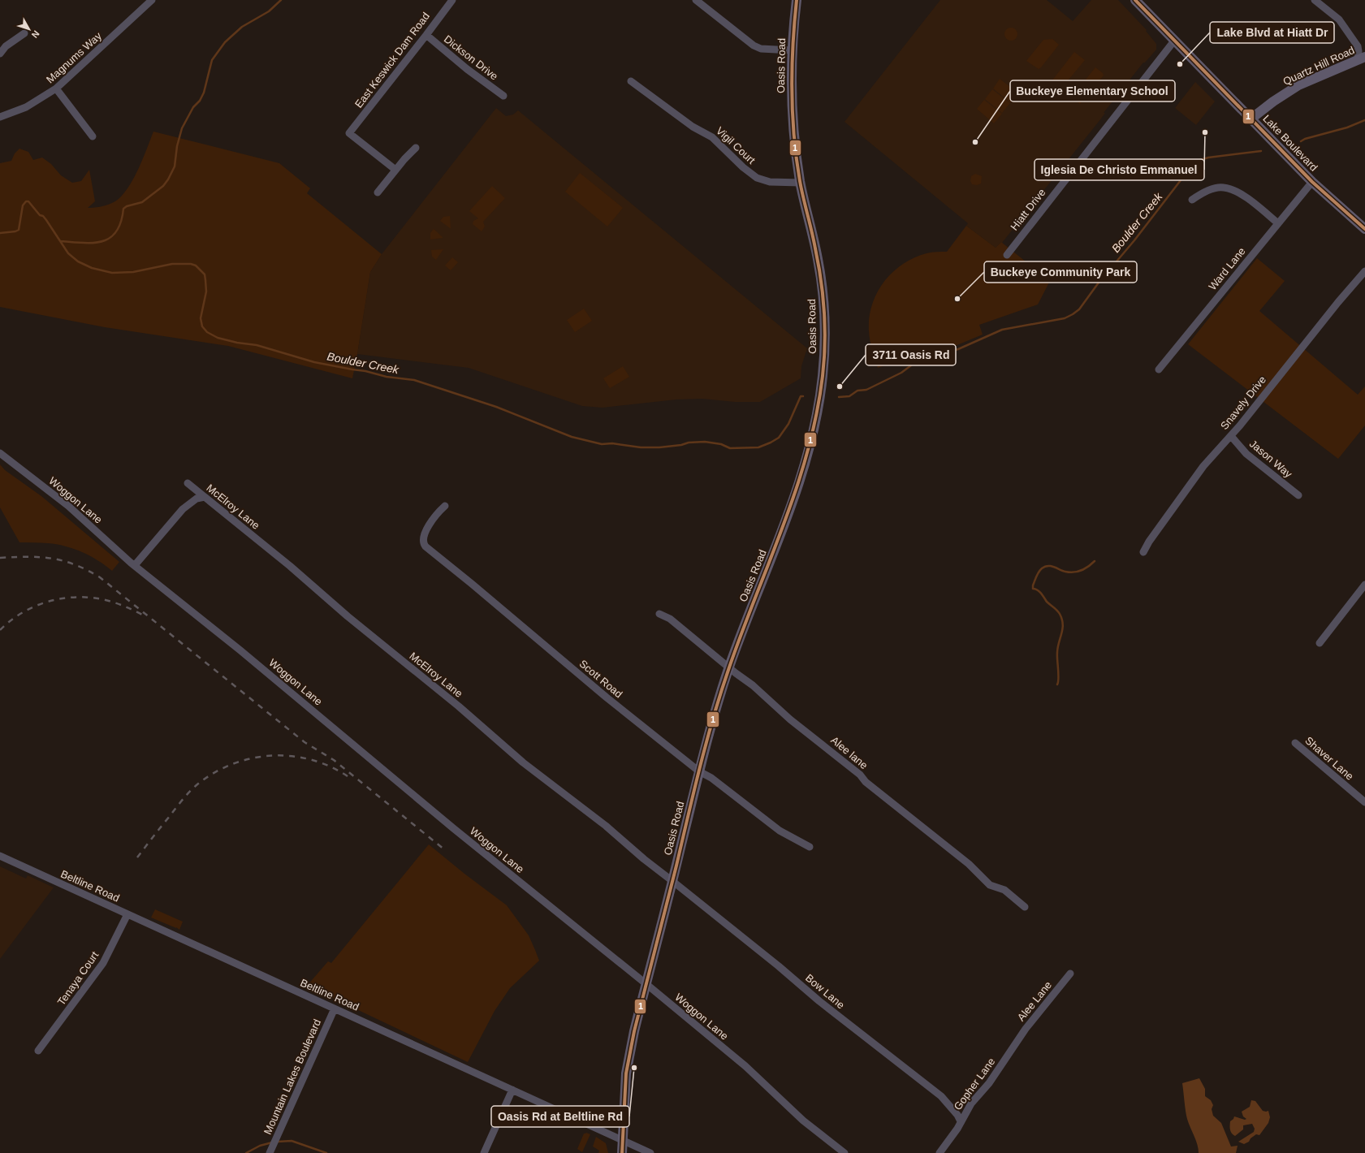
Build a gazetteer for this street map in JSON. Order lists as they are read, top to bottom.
{
  "streets": {
    "main road": ["Oasis Road", "Quartz Hill Road", "Lake Boulevard"],
    "street": [
      "Magnums Way",
      "Dickson Drive",
      "East Keswick Dam Road",
      "Vigil Court",
      "Hiatt Drive",
      "Ward Lane",
      "Snavely Drive",
      "Jason Way",
      "Woggon Lane",
      "McElroy Lane",
      "Scott Road",
      "Alee lane",
      "Shaver Lane",
      "Beltline Road",
      "Tenaya Court",
      "Bow Lane",
      "Alee Lane",
      "Mountain Lakes Boulevard",
      "Gopher Lane"
    ]
  },
  "crossings": [
    ["Dickson Drive", "East Keswick Dam Road"],
    ["Oasis Road", "Vigil Court"],
    ["Oasis Road", "Woggon Lane"],
    ["Oasis Road", "McElroy Lane"],
    ["Oasis Road", "Scott Road"],
    ["Oasis Road", "Alee lane"],
    ["Oasis Road", "Beltline Road"],
    ["Oasis Road", "Bow Lane"],
    ["Quartz Hill Road", "Lake Boulevard"],
    ["Lake Boulevard", "Hiatt Drive"],
    ["Lake Boulevard", "Ward Lane"],
    ["Snavely Drive", "Jason Way"],
    ["McElroy Lane", "Bow Lane"],
    ["Beltline Road", "Tenaya Court"],
    ["Beltline Road", "Mountain Lakes Boulevard"],
    ["Bow Lane", "Gopher Lane"],
    ["Alee Lane", "Gopher Lane"]
  ],
  "water": ["Boulder Creek"],
  "places": [
    "Lake Blvd at Hiatt Dr",
    "Iglesia De Christo Emmanuel",
    "Buckeye Elementary School",
    "Buckeye Community Park",
    "3711 Oasis Rd",
    "Oasis Rd at Beltline Rd"
  ],
  "lines": ["transit line 1"],
  "north": "bottom right"
}
